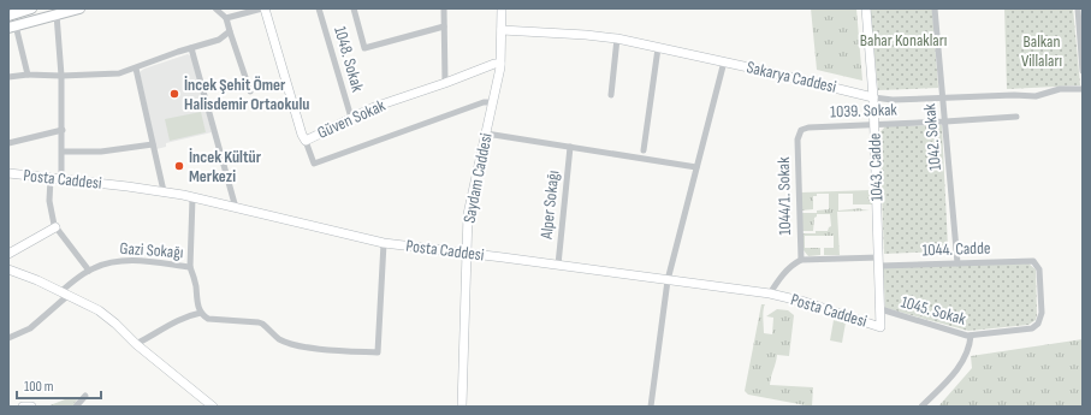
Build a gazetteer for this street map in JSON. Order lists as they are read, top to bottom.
{
  "streets": {
    "street": [
      "1048. Sokak",
      "Sakarya Caddesi",
      "1039. Sokak",
      "Güven Sokak",
      "1042. Sokak",
      "1043. Cadde",
      "Saydam Caddesi",
      "Posta Caddesi",
      "1044/1. Sokak",
      "Alper Sokağı",
      "1044. Cadde",
      "Gazi Sokağı",
      "1045. Sokak"
    ]
  },
  "crossings": [
    ["1048. Sokak", "Güven Sokak"],
    ["Sakarya Caddesi", "1042. Sokak"],
    ["Sakarya Caddesi", "1043. Cadde"],
    ["Sakarya Caddesi", "Saydam Caddesi"],
    ["1039. Sokak", "1042. Sokak"],
    ["1039. Sokak", "1043. Cadde"],
    ["1039. Sokak", "1044/1. Sokak"],
    ["Güven Sokak", "Saydam Caddesi"],
    ["1042. Sokak", "1044. Cadde"],
    ["1043. Cadde", "Posta Caddesi"],
    ["1043. Cadde", "1044. Cadde"],
    ["1043. Cadde", "1045. Sokak"],
    ["Saydam Caddesi", "Posta Caddesi"],
    ["Posta Caddesi", "Alper Sokağı"],
    ["1044/1. Sokak", "1044. Cadde"],
    ["1044. Cadde", "1045. Sokak"]
  ],
  "parks": ["Bahar Konakları", "Balkan Villaları"],
  "places": ["İncek Şehit Ömer Halisdemir Ortaokulu", "İncek Kültür Merkezi"],
  "scale_bar": "100 m"
}
